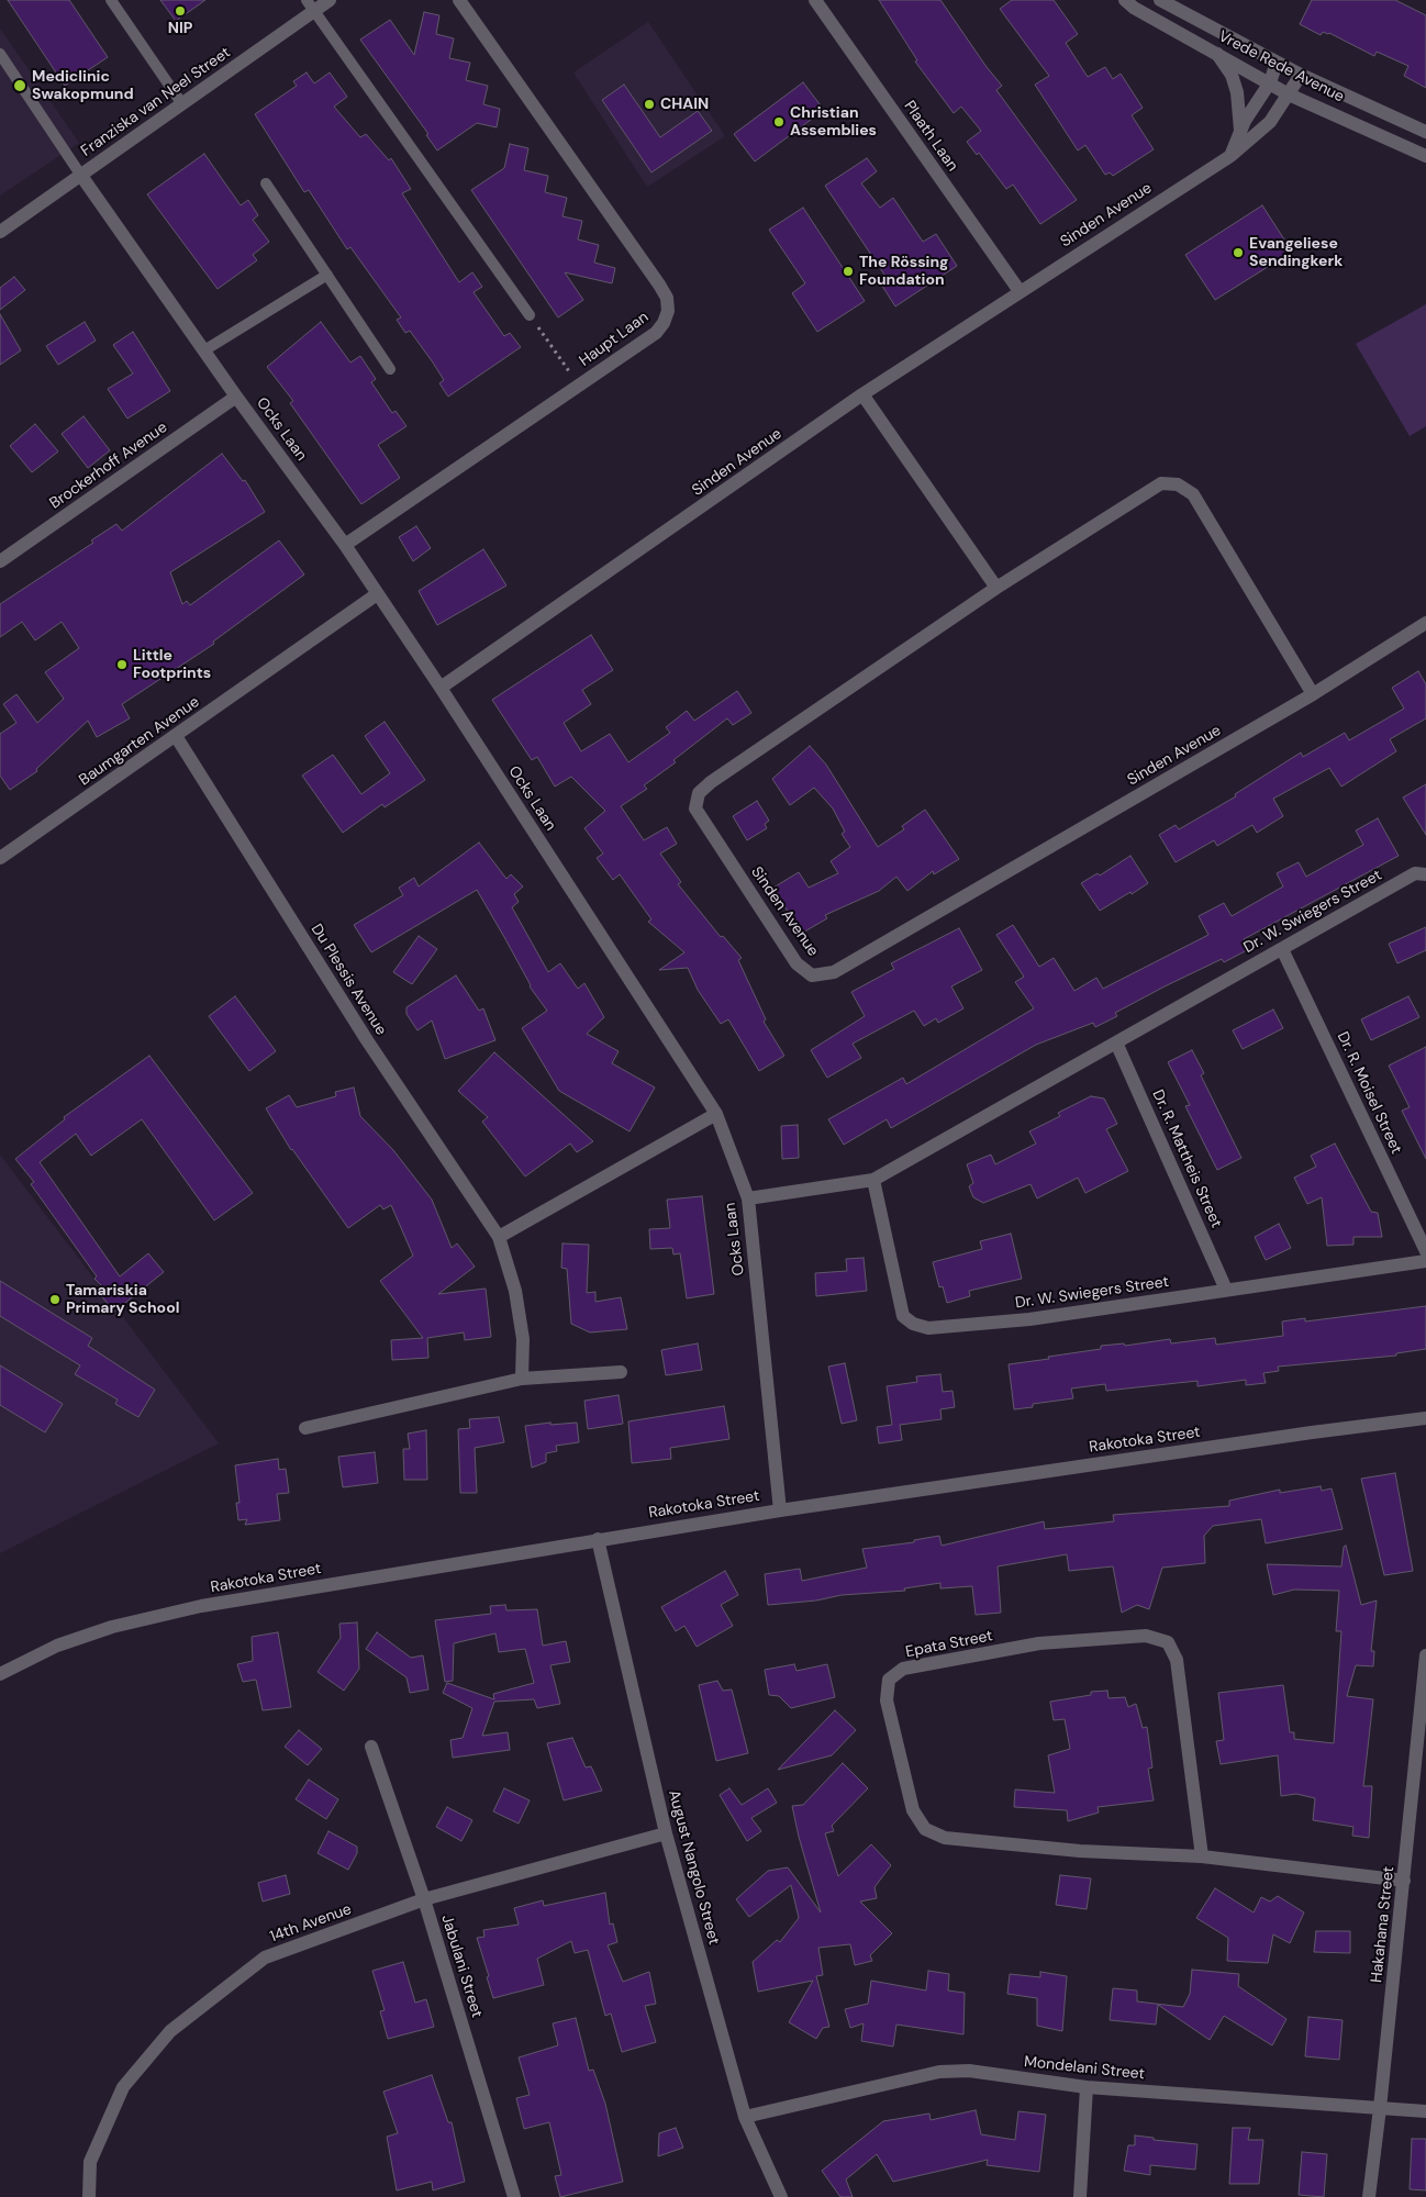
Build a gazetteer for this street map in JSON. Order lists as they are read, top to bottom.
{
  "streets": {
    "street": [
      "Vrede Rede Avenue",
      "Franziska van Neel Street",
      "Plaath Laan",
      "Sinden Avenue",
      "Haupt Laan",
      "Ocks Laan",
      "Brockerhoff Avenue",
      "Baumgarten Avenue",
      "Dr. W. Swiegers Street",
      "Du Plessis Avenue",
      "Dr. R. Moisel Street",
      "Dr. R. Mattheis Street",
      "Rakotoka Street",
      "Epata Street",
      "August Nangolo Street",
      "14th Avenue",
      "Hakahana Street",
      "Jabulani Street",
      "Mondelani Street"
    ]
  },
  "crossings": [
    ["Vrede Rede Avenue", "Sinden Avenue"],
    ["Franziska van Neel Street", "Ocks Laan"],
    ["Plaath Laan", "Sinden Avenue"],
    ["Sinden Avenue", "Ocks Laan"],
    ["Haupt Laan", "Ocks Laan"],
    ["Ocks Laan", "Brockerhoff Avenue"],
    ["Ocks Laan", "Baumgarten Avenue"],
    ["Ocks Laan", "Dr. W. Swiegers Street"],
    ["Ocks Laan", "Rakotoka Street"],
    ["Baumgarten Avenue", "Du Plessis Avenue"],
    ["Dr. W. Swiegers Street", "Dr. R. Moisel Street"],
    ["Dr. W. Swiegers Street", "Dr. R. Mattheis Street"],
    ["Rakotoka Street", "August Nangolo Street"],
    ["Epata Street", "Hakahana Street"],
    ["August Nangolo Street", "14th Avenue"],
    ["August Nangolo Street", "Mondelani Street"],
    ["14th Avenue", "Jabulani Street"],
    ["Hakahana Street", "Mondelani Street"]
  ],
  "places": [
    "NIP",
    "Mediclinic Swakopmund",
    "CHAIN",
    "Christian Assemblies",
    "Evangeliese Sendingkerk",
    "The Rössing Foundation",
    "Little Footprints",
    "Tamariskia Primary School"
  ]
}
